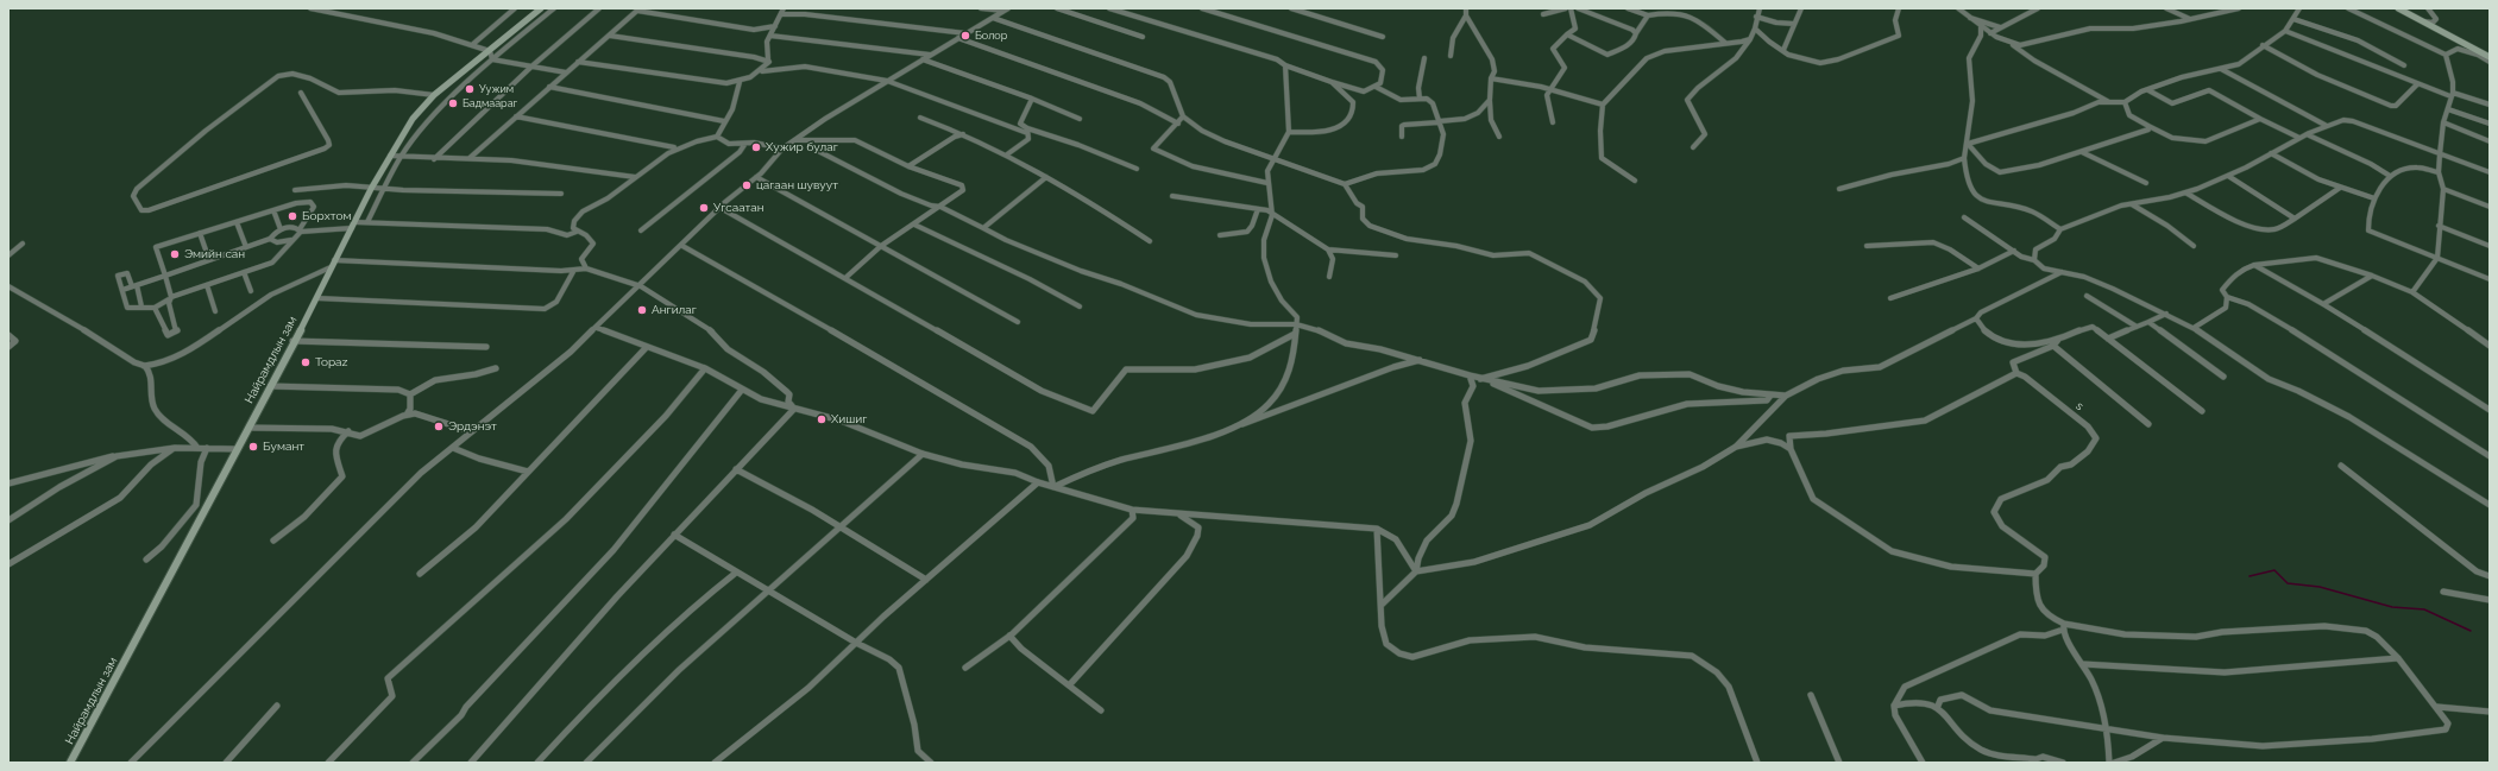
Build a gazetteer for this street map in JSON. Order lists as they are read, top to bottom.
{
  "streets": {
    "main road": ["Найрамдлын зам"],
    "street": ["s"]
  },
  "places": [
    "Болор",
    "Уужим",
    "Бадмаараг",
    "Хужир булаг",
    "цагаан шувуут",
    "Угсаатан",
    "Борхтом",
    "Эмийн сан",
    "Ангилаг",
    "Topaz",
    "Хишиг",
    "Эрдэнэт",
    "Бумант"
  ]
}
